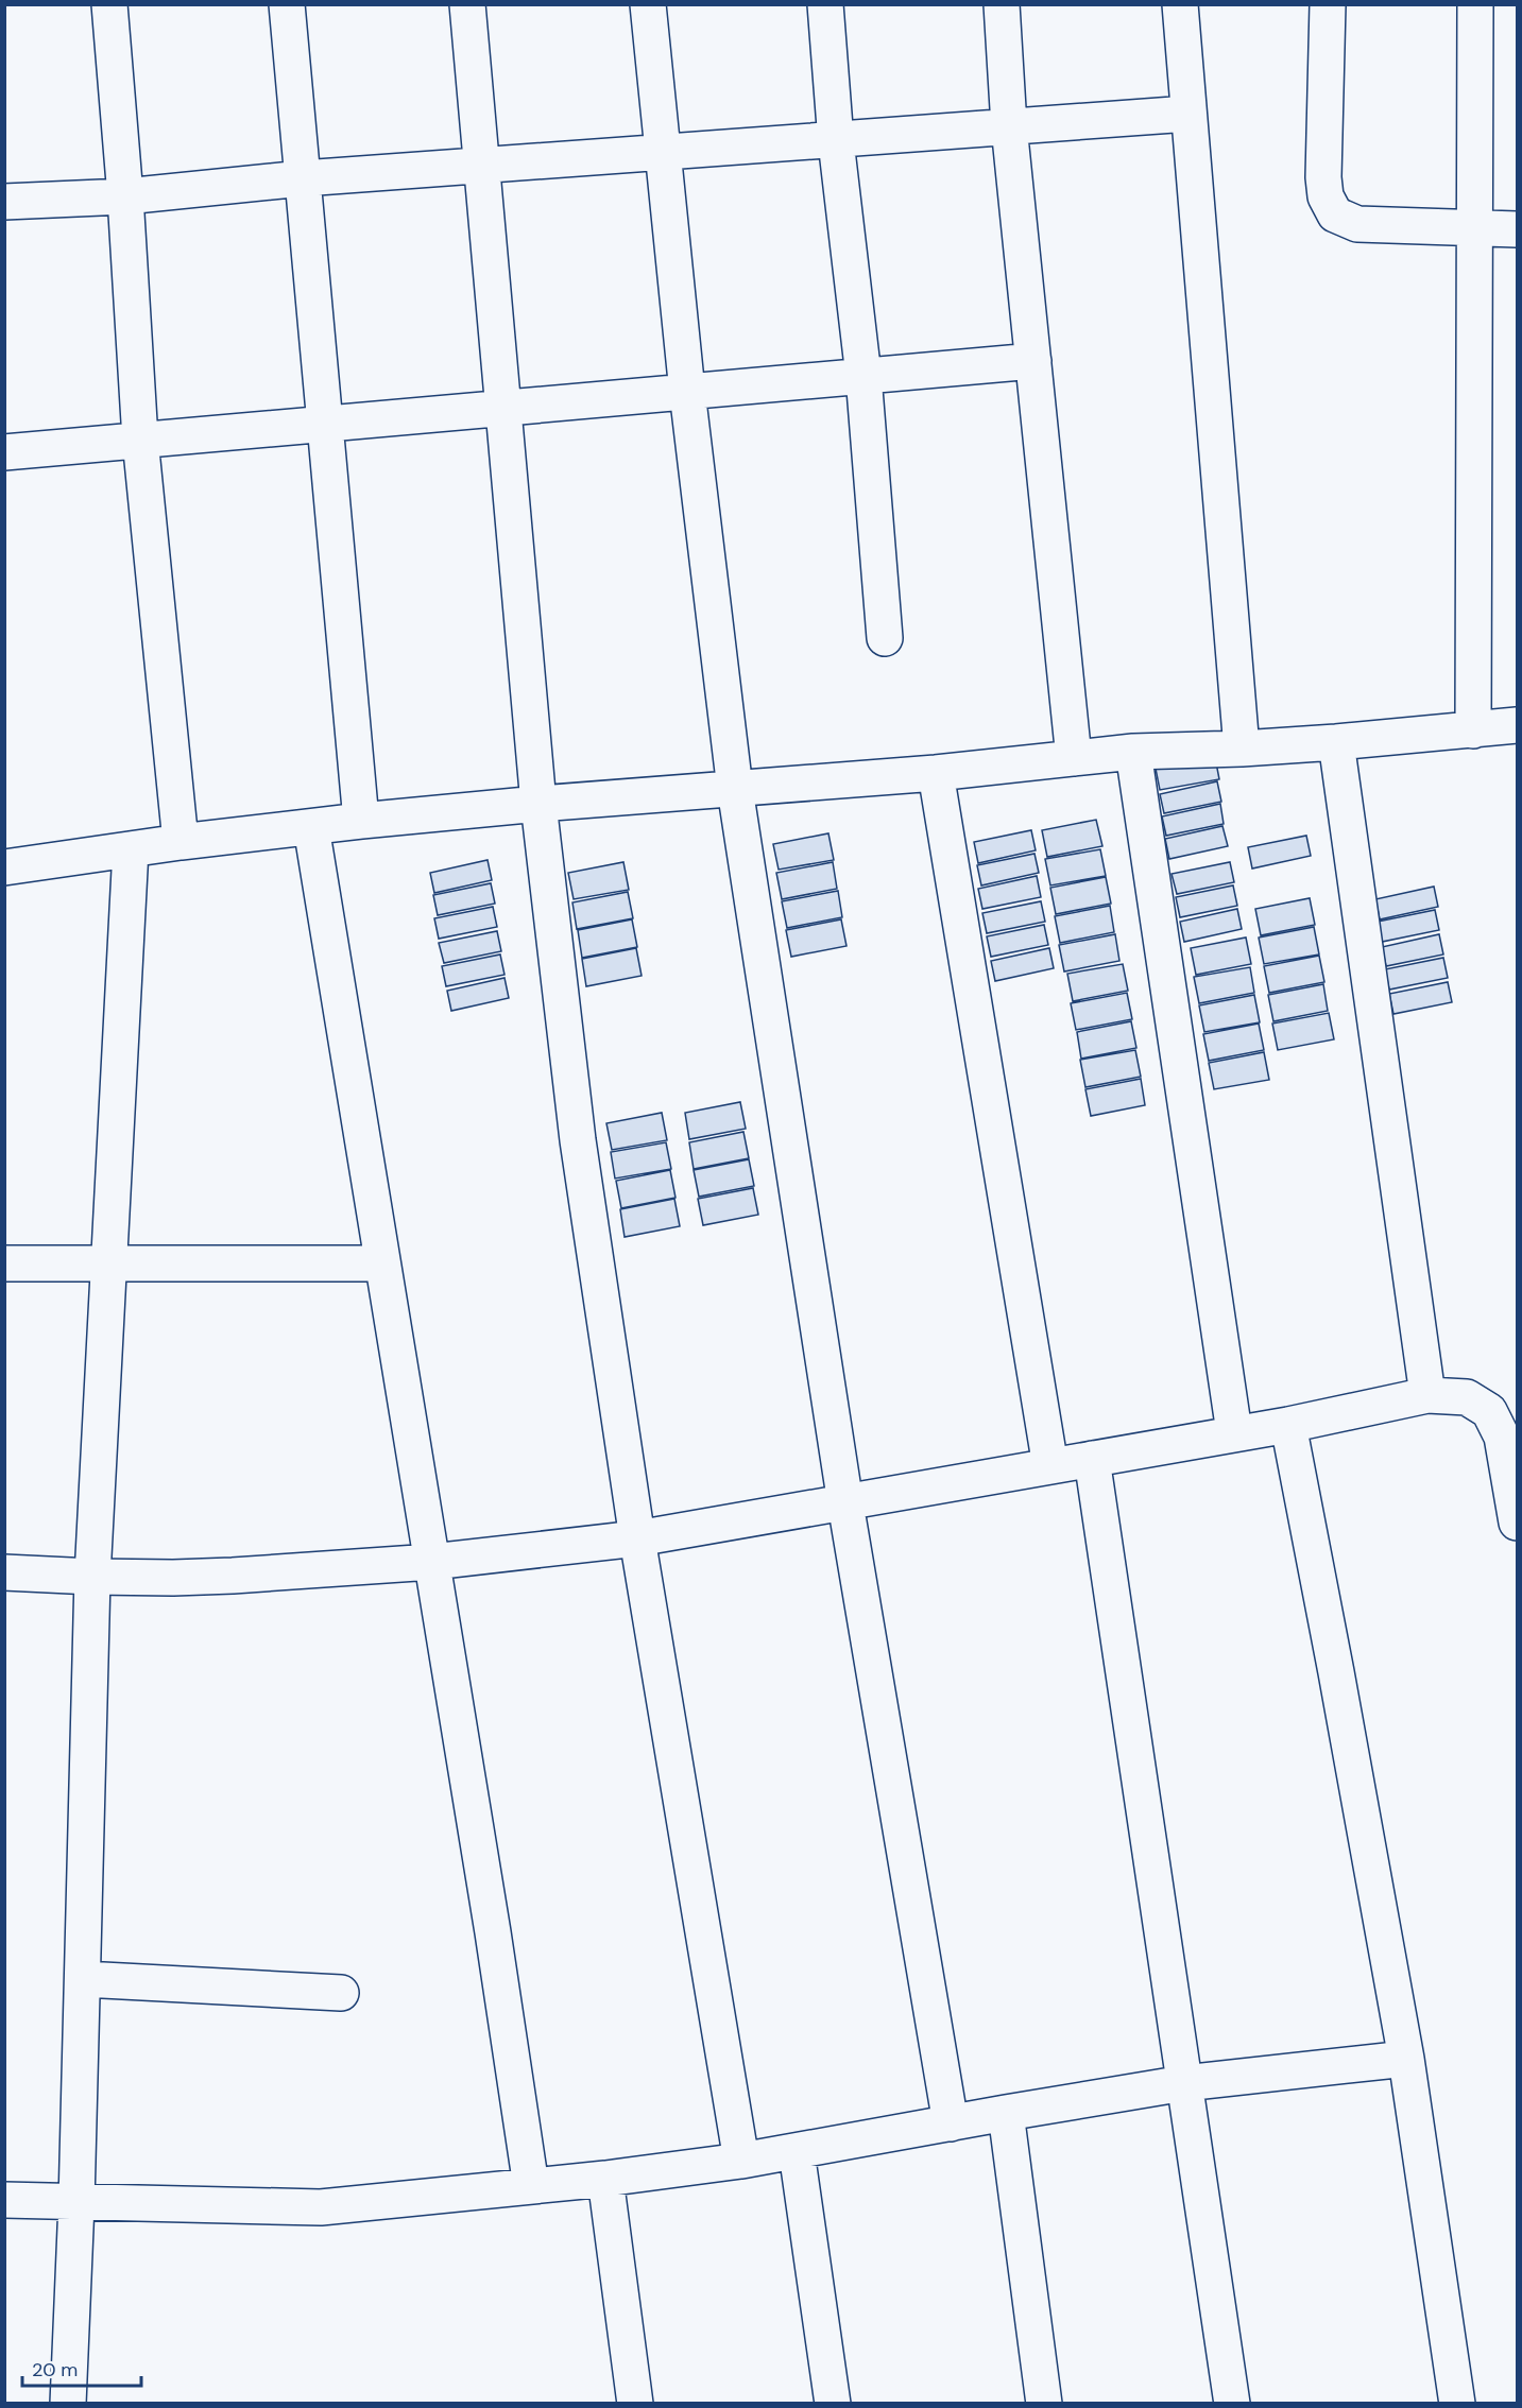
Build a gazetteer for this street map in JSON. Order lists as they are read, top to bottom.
{
  "scale_bar": "20 m"
}
